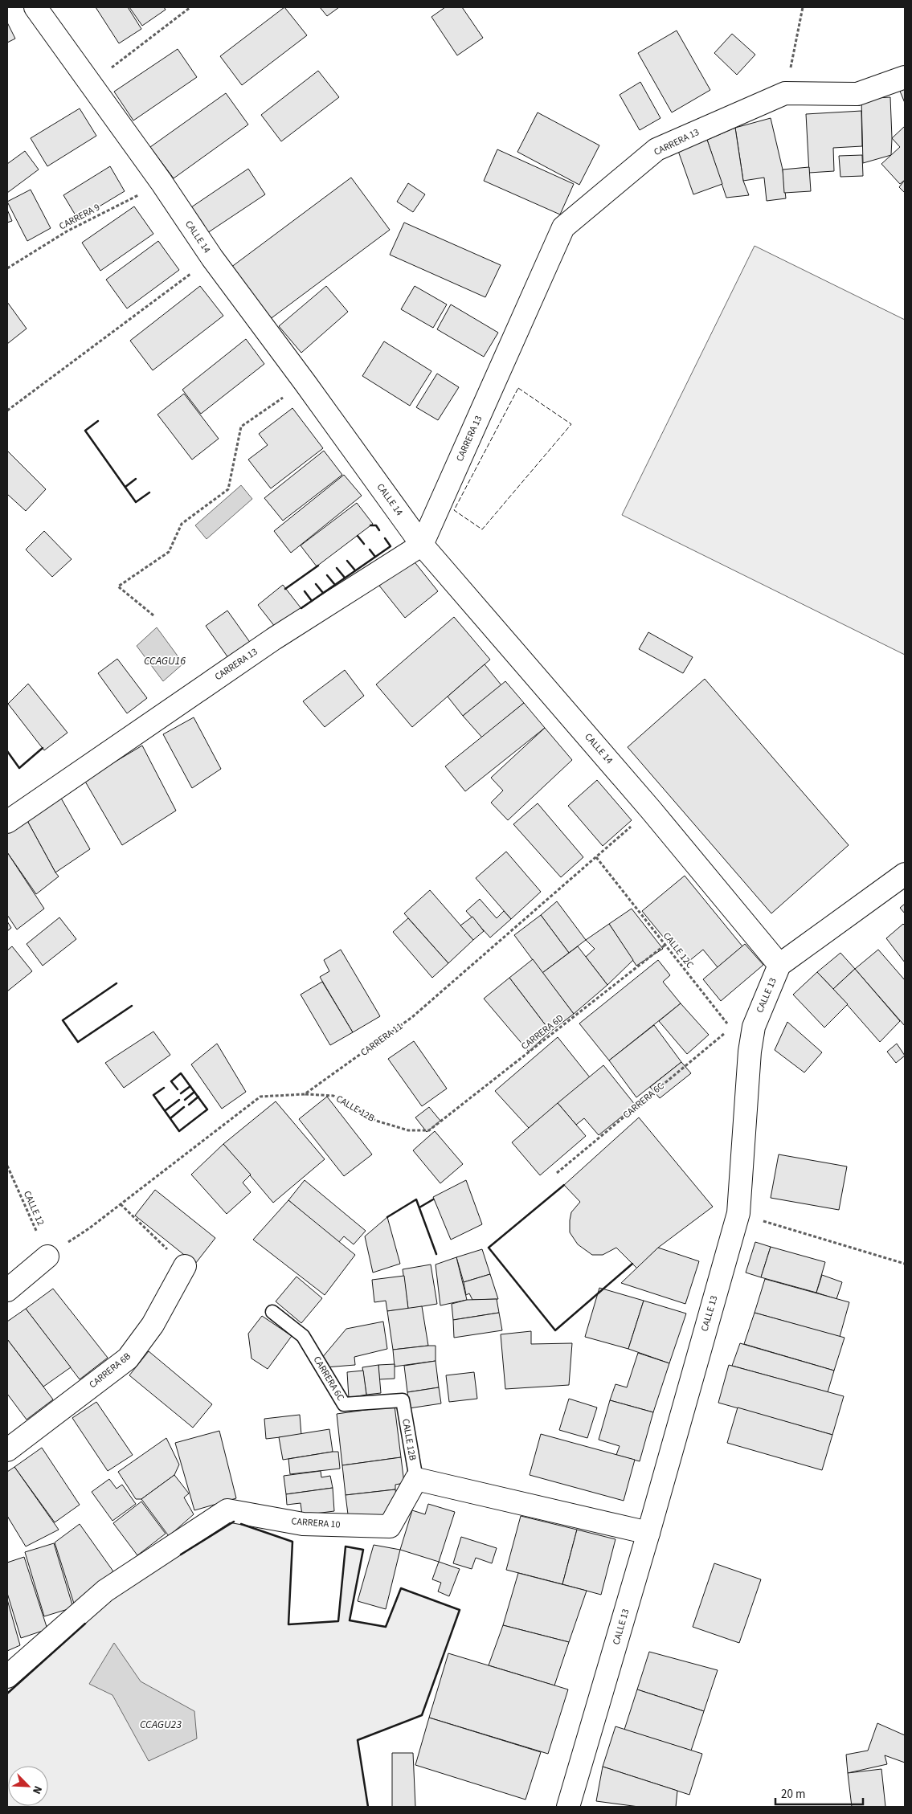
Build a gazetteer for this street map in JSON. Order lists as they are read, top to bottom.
{
  "streets": {
    "street": [
      "CARRERA 13",
      "CALLE 14",
      "CALLE 13",
      "CARRERA 6B",
      "CARRERA 10"
    ],
    "lane": ["CARRERA 6C", "CALLE 12B"],
    "path": [
      "CARRERA 9",
      "CALLE 12C",
      "CARRERA 6D",
      "CARRERA 11",
      "CALLE 12"
    ]
  },
  "crossings": [
    ["CARRERA 13", "CALLE 14"],
    ["CARRERA 9", "CALLE 14"],
    ["CALLE 14", "CALLE 13"],
    ["CALLE 14", "CARRERA 11"],
    ["CALLE 12C", "CARRERA 6D"],
    ["CALLE 12C", "CARRERA 11"],
    ["CALLE 12C", "CARRERA 6C"],
    ["CARRERA 6D", "CALLE 12B"],
    ["CARRERA 11", "CALLE 12B"],
    ["CARRERA 6C", "CALLE 12B"],
    ["CALLE 12B", "CARRERA 10"]
  ],
  "water": ["CCAGU16", "CCAGU23"],
  "scale_bar": "20 m",
  "north": "bottom right"
}
